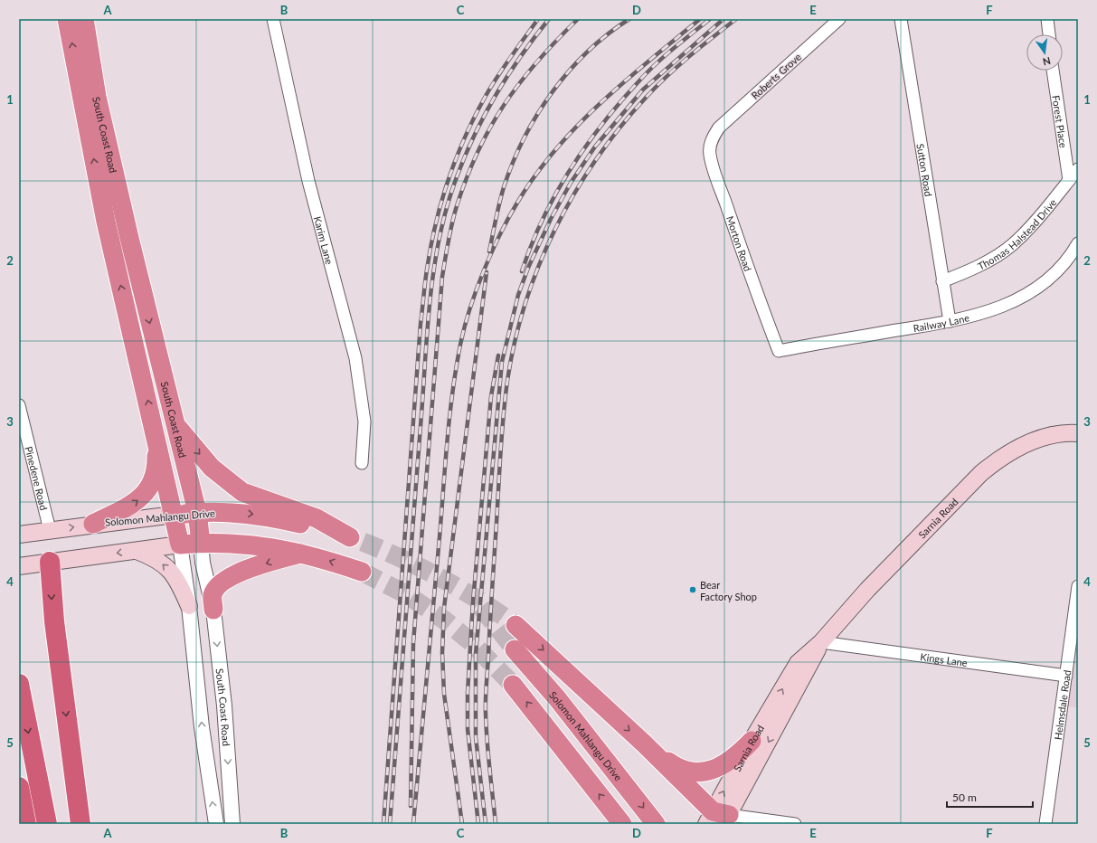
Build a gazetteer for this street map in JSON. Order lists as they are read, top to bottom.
{
  "streets": {
    "highway": ["South Coast Road", "Solomon Mahlangu Drive"],
    "main road": ["Sarnia Road"],
    "street": [
      "Roberts Grove",
      "Forest Place",
      "Sutton Road",
      "Thomas Halstead Drive",
      "Karim Lane",
      "Morton Road",
      "Railway Lane",
      "Pinedene Road",
      "Kings Lane",
      "Helmsdale Road"
    ]
  },
  "crossings": [
    ["Roberts Grove", "Morton Road"],
    ["Forest Place", "Thomas Halstead Drive"],
    ["South Coast Road", "Solomon Mahlangu Drive"],
    ["Sutton Road", "Thomas Halstead Drive"],
    ["Sutton Road", "Railway Lane"],
    ["Morton Road", "Railway Lane"],
    ["Pinedene Road", "Solomon Mahlangu Drive"],
    ["Sarnia Road", "Kings Lane"],
    ["Kings Lane", "Helmsdale Road"]
  ],
  "places": ["Bear Factory Shop"],
  "scale_bar": "50 m",
  "north": "bottom",
  "grid": {
    "columns": [
      "A",
      "B",
      "C",
      "D",
      "E",
      "F"
    ],
    "rows": [
      "1",
      "2",
      "3",
      "4",
      "5"
    ]
  }
}
